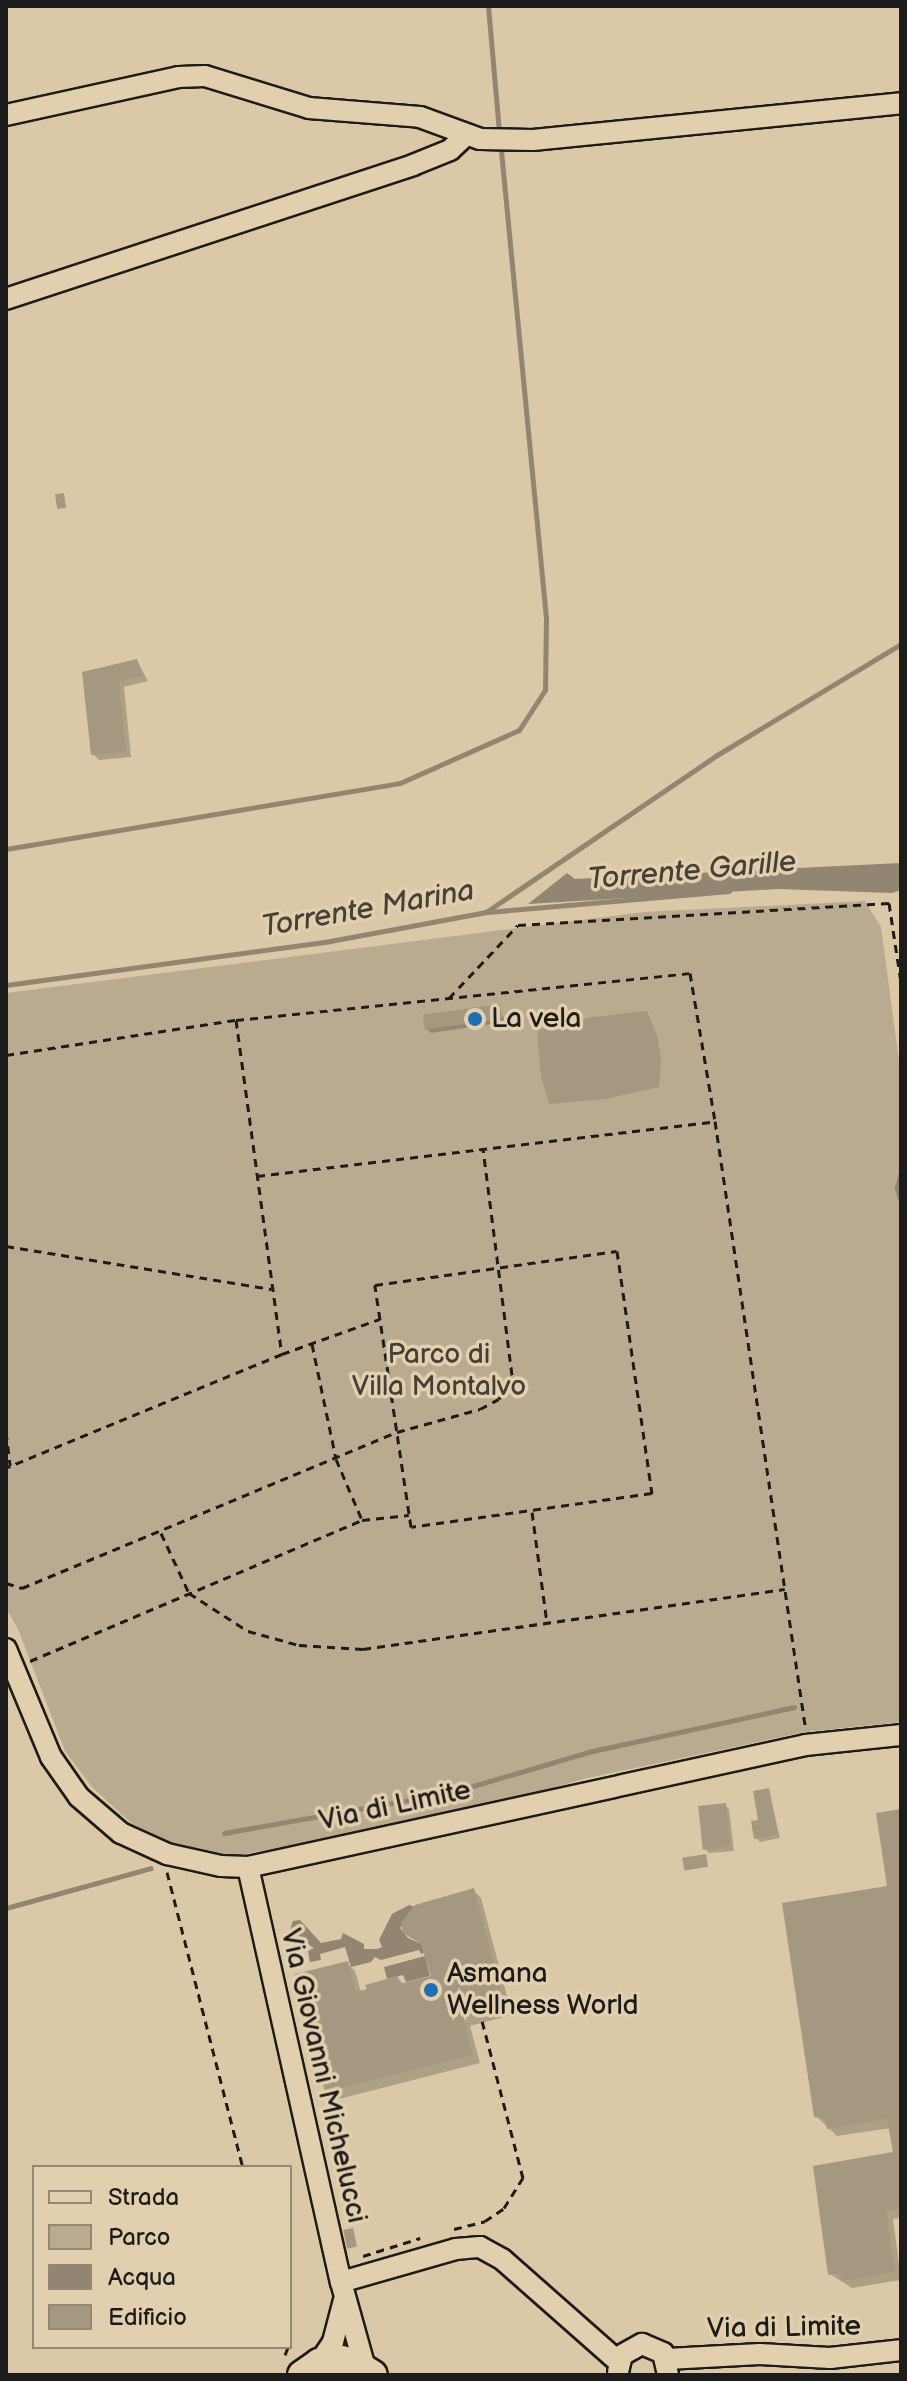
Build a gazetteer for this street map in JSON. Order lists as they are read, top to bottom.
{
  "streets": {
    "street": ["Via di Limite", "Via Giovanni Michelucci"]
  },
  "crossings": [
    ["Via di Limite", "Via Giovanni Michelucci"]
  ],
  "water": ["Torrente Garille", "Torrente Marina"],
  "parks": ["Parco di Villa Montalvo"],
  "places": ["La vela", "Asmana Wellness World"],
  "legend": [
    "Strada",
    "Parco",
    "Acqua",
    "Edificio"
  ]
}
